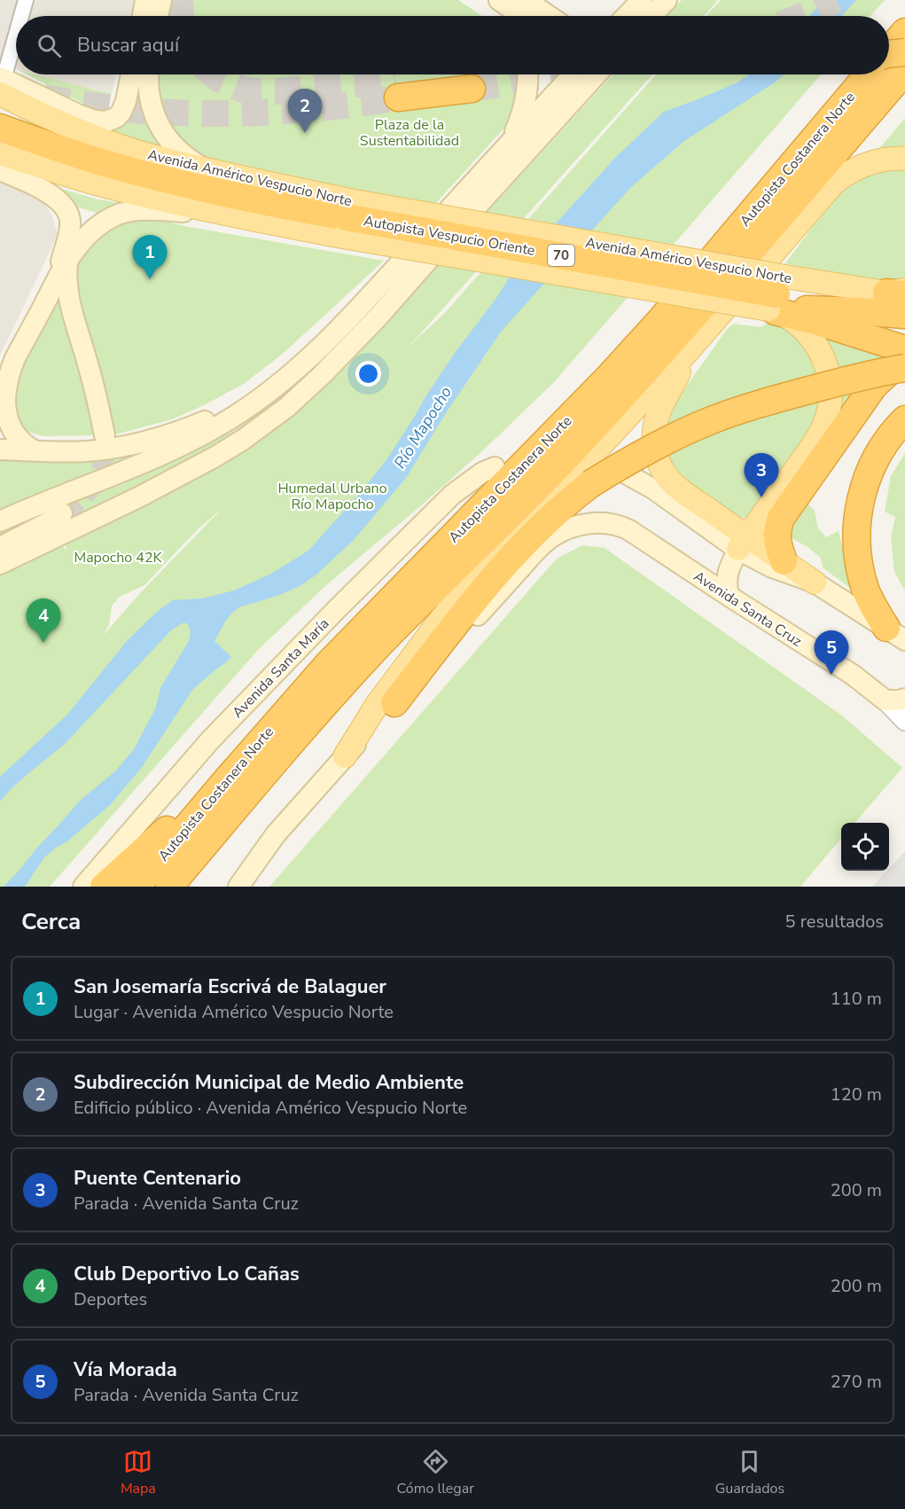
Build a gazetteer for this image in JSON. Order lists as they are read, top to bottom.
{
  "streets": {
    "highway": ["Autopista Costanera Norte", "Autopista Vespucio Oriente", "70"],
    "main road": ["Avenida Américo Vespucio Norte", "Avenida Santa Cruz", "Avenida Santa María"]
  },
  "crossings": [
    ["Avenida Américo Vespucio Norte", "Autopista Vespucio Oriente"]
  ],
  "water": ["Río Mapocho"],
  "parks": ["Plaza de la Sustentabilidad", "Humedal Urbano Río Mapocho", "Mapocho 42K"],
  "page": {
    "search": "Buscar aquí",
    "pins": [
      "2",
      "1",
      "3",
      "4",
      "5"
    ],
    "heading": ["Cerca", "5 resultados"],
    "list": [
      {
        "mark": "1",
        "name": "San Josemaría Escrivá de Balaguer",
        "note": "Lugar · Avenida Américo Vespucio Norte",
        "value": "110 m"
      },
      {
        "mark": "2",
        "name": "Subdirección Municipal de Medio Ambiente",
        "note": "Edificio público · Avenida Américo Vespucio Norte",
        "value": "120 m"
      },
      {
        "mark": "3",
        "name": "Puente Centenario",
        "note": "Parada · Avenida Santa Cruz",
        "value": "200 m"
      },
      {
        "mark": "4",
        "name": "Club Deportivo Lo Cañas",
        "note": "Deportes",
        "value": "200 m"
      },
      {
        "mark": "5",
        "name": "Vía Morada",
        "note": "Parada · Avenida Santa Cruz",
        "value": "270 m"
      }
    ],
    "nav": ["Mapa", "Cómo llegar", "Guardados"]
  }
}
